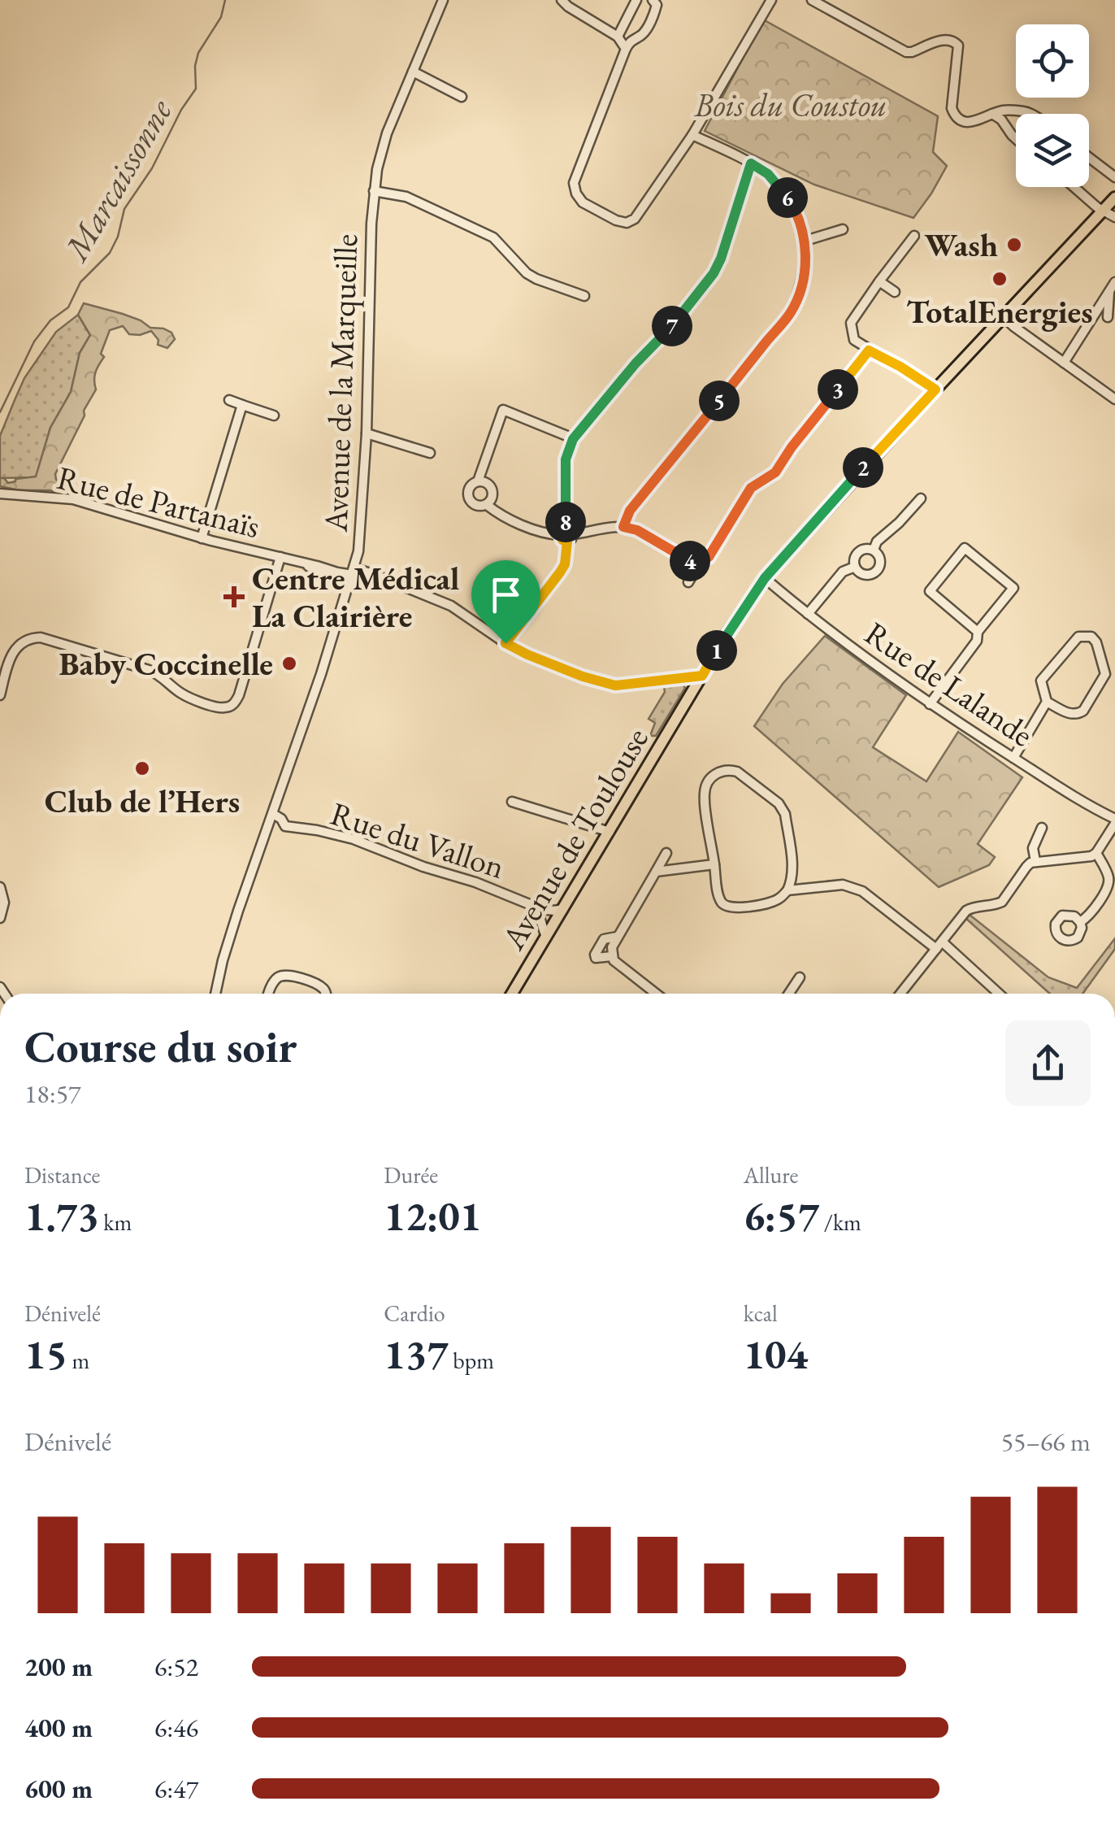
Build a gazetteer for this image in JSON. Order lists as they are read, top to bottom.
{
  "streets": {
    "main road": ["Avenue de Toulouse"],
    "street": [
      "Avenue de la Marqueille",
      "Rue de Partanaïs",
      "Rue de Lalande",
      "Rue du Vallon"
    ]
  },
  "crossings": [
    ["Avenue de la Marqueille", "Rue de Partanaïs"],
    ["Avenue de la Marqueille", "Rue du Vallon"],
    ["Rue de Partanaïs", "Avenue de Toulouse"],
    ["Rue de Lalande", "Avenue de Toulouse"],
    ["Avenue de Toulouse", "Rue du Vallon"]
  ],
  "water": ["Marcaissonne"],
  "parks": ["Bois du Coustou"],
  "places": {
    "other": [
      "Wash",
      "TotalEnergies",
      "Baby Coccinelle",
      "Club de l’Hers"
    ],
    "health": ["Centre Médical La Clairière"]
  },
  "page": {
    "pins": [
      "6",
      "7",
      "3",
      "5",
      "2",
      "8",
      "4",
      "1"
    ],
    "heading": ["Course du soir", "18:57"],
    "stats": [
      ["Distance", "1.73 km"],
      ["Durée", "12:01"],
      ["Allure", "6:57 /km"],
      ["Dénivelé", "15 m"],
      ["Cardio", "137 bpm"],
      ["kcal", "104"]
    ],
    "chart": ["Dénivelé", "55–66 m"],
    "list": [
      {
        "name": "200 m",
        "note": "6:52"
      },
      {
        "name": "400 m",
        "note": "6:46"
      },
      {
        "name": "600 m",
        "note": "6:47"
      }
    ]
  }
}
